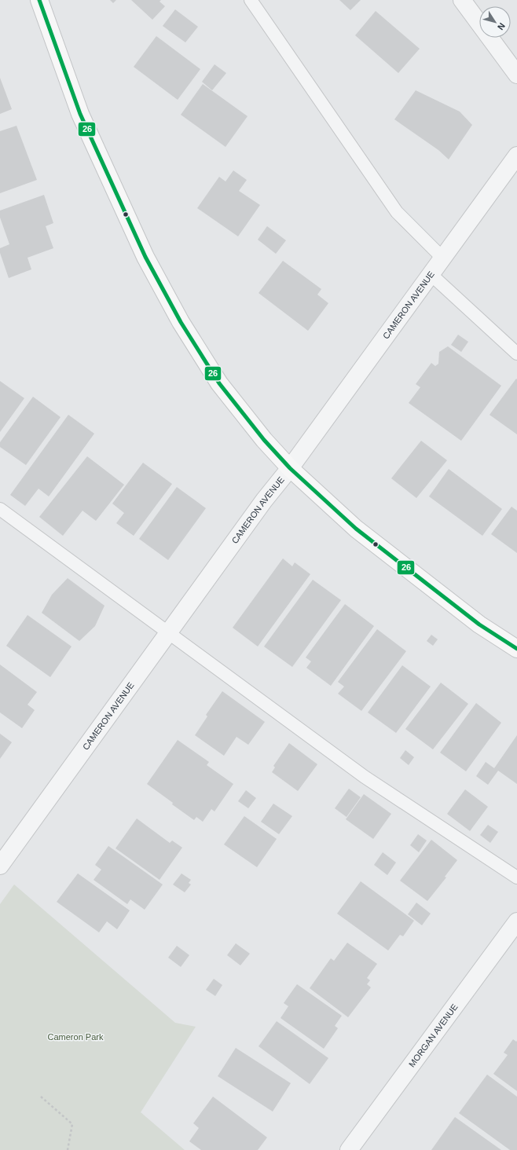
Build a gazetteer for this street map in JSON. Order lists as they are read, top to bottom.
{
  "streets": {
    "street": ["CAMERON AVENUE", "MORGAN AVENUE"]
  },
  "parks": ["Cameron Park"],
  "lines": ["transit line 26"],
  "north": "bottom right"
}
